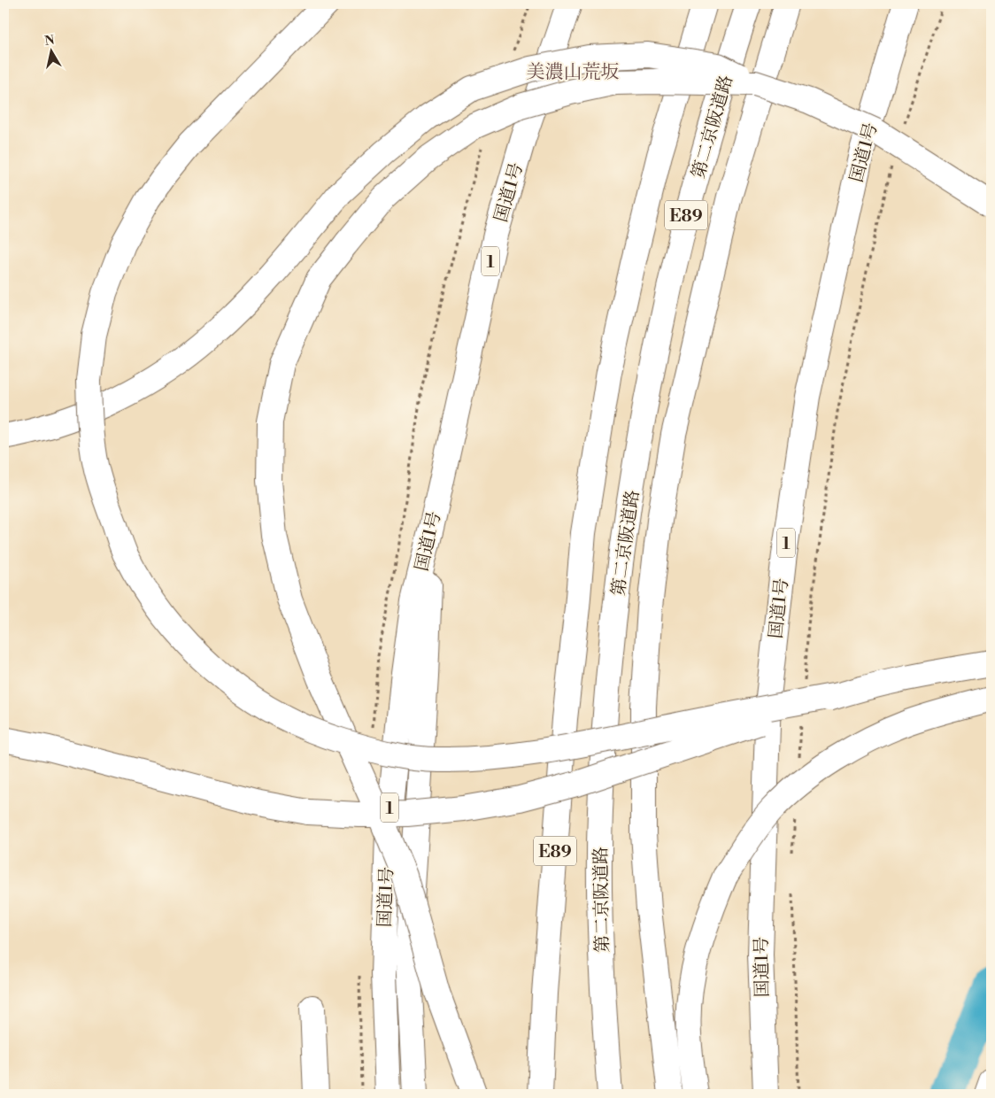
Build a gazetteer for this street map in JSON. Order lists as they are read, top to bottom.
{
  "streets": {
    "main road": [
      "第二京阪道路",
      "国道1号",
      "E89",
      "1"
    ]
  },
  "districts": ["美濃山荒坂"],
  "north": "top"
}
